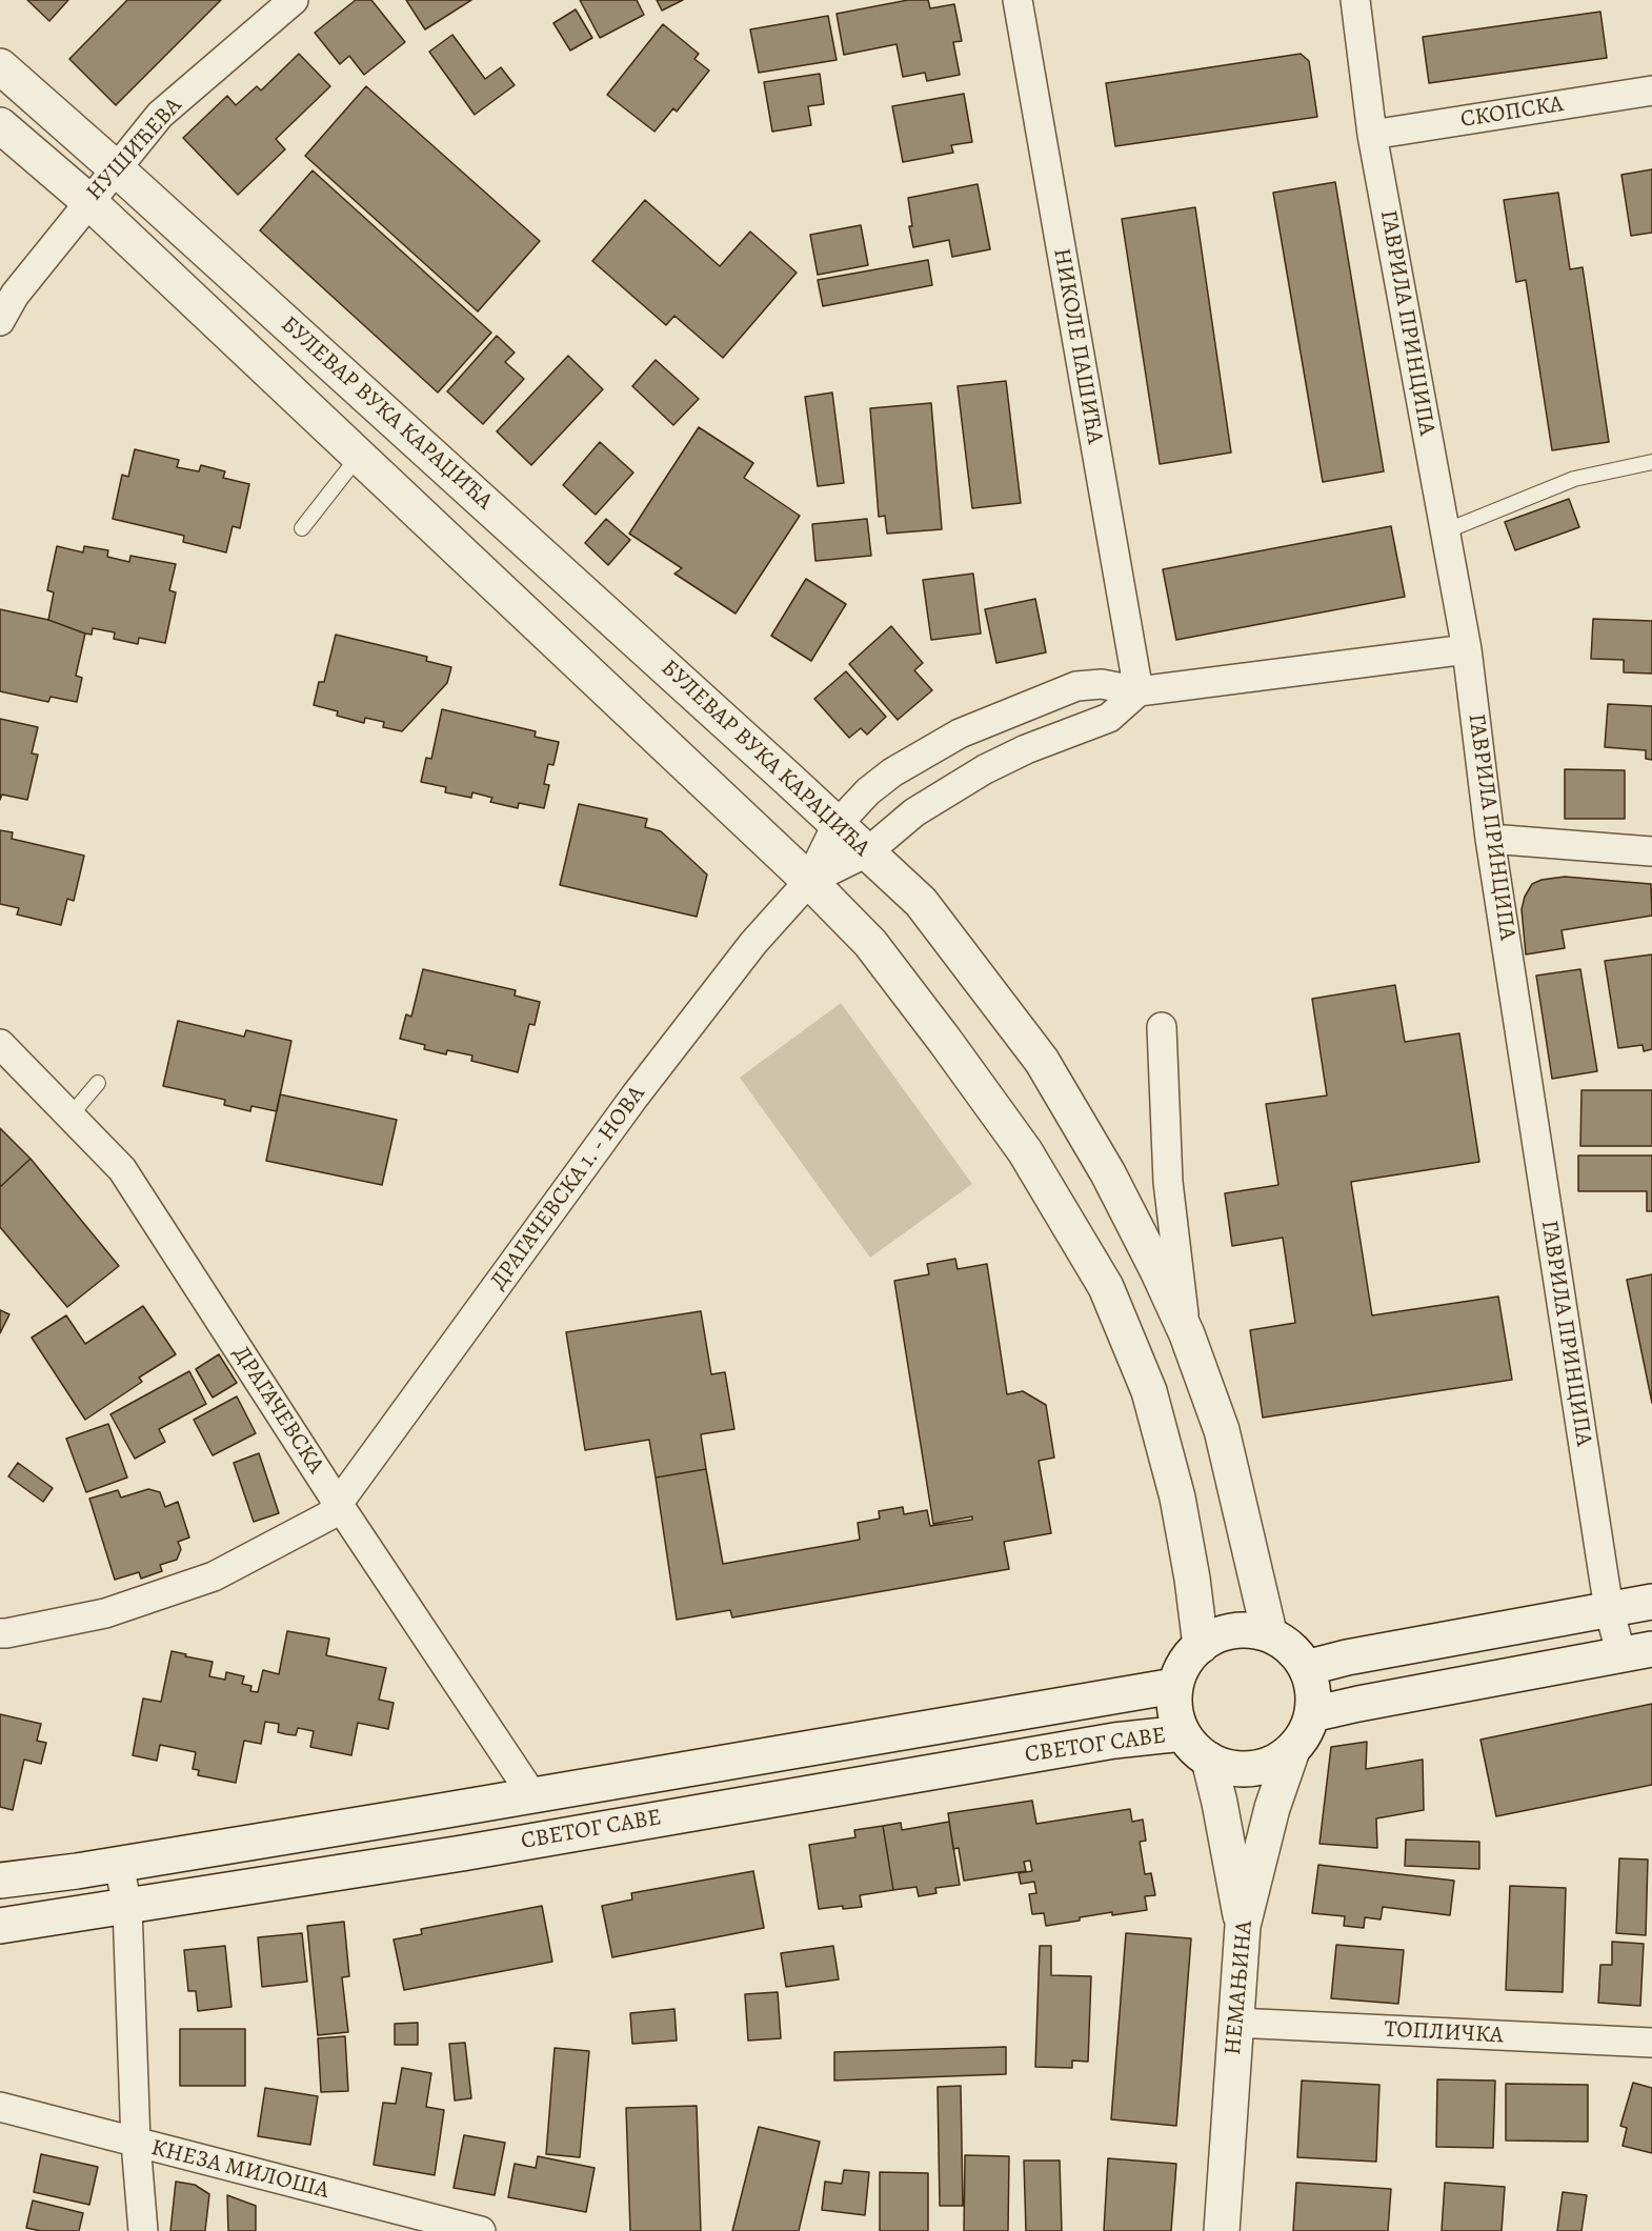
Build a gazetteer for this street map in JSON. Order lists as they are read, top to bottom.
{
  "streets": {
    "street": [
      "СКОПСКА",
      "НУШИЋЕВА",
      "ГАВРИЛА ПРИНЦИПА",
      "НИКОЛЕ ПАШИЋА",
      "БУЛЕВАР ВУКА КАРАЏИЋА",
      "ДРАГАЧЕВСКА 1. - НОВА",
      "ДРАГАЧЕВСКА",
      "СВЕТОГ САВЕ",
      "НЕМАЊИНА",
      "ТОПЛИЧКА",
      "КНЕЗА МИЛОША"
    ]
  },
  "crossings": [
    ["СКОПСКА", "ГАВРИЛА ПРИНЦИПА"],
    ["НУШИЋЕВА", "БУЛЕВАР ВУКА КАРАЏИЋА"],
    ["БУЛЕВАР ВУКА КАРАЏИЋА", "ДРАГАЧЕВСКА 1. - НОВА"],
    ["БУЛЕВАР ВУКА КАРАЏИЋА", "СВЕТОГ САВЕ"],
    ["БУЛЕВАР ВУКА КАРАЏИЋА", "НЕМАЊИНА"],
    ["ДРАГАЧЕВСКА 1. - НОВА", "ДРАГАЧЕВСКА"],
    ["ДРАГАЧЕВСКА", "СВЕТОГ САВЕ"],
    ["СВЕТОГ САВЕ", "НЕМАЊИНА"],
    ["НЕМАЊИНА", "ТОПЛИЧКА"]
  ]
}
